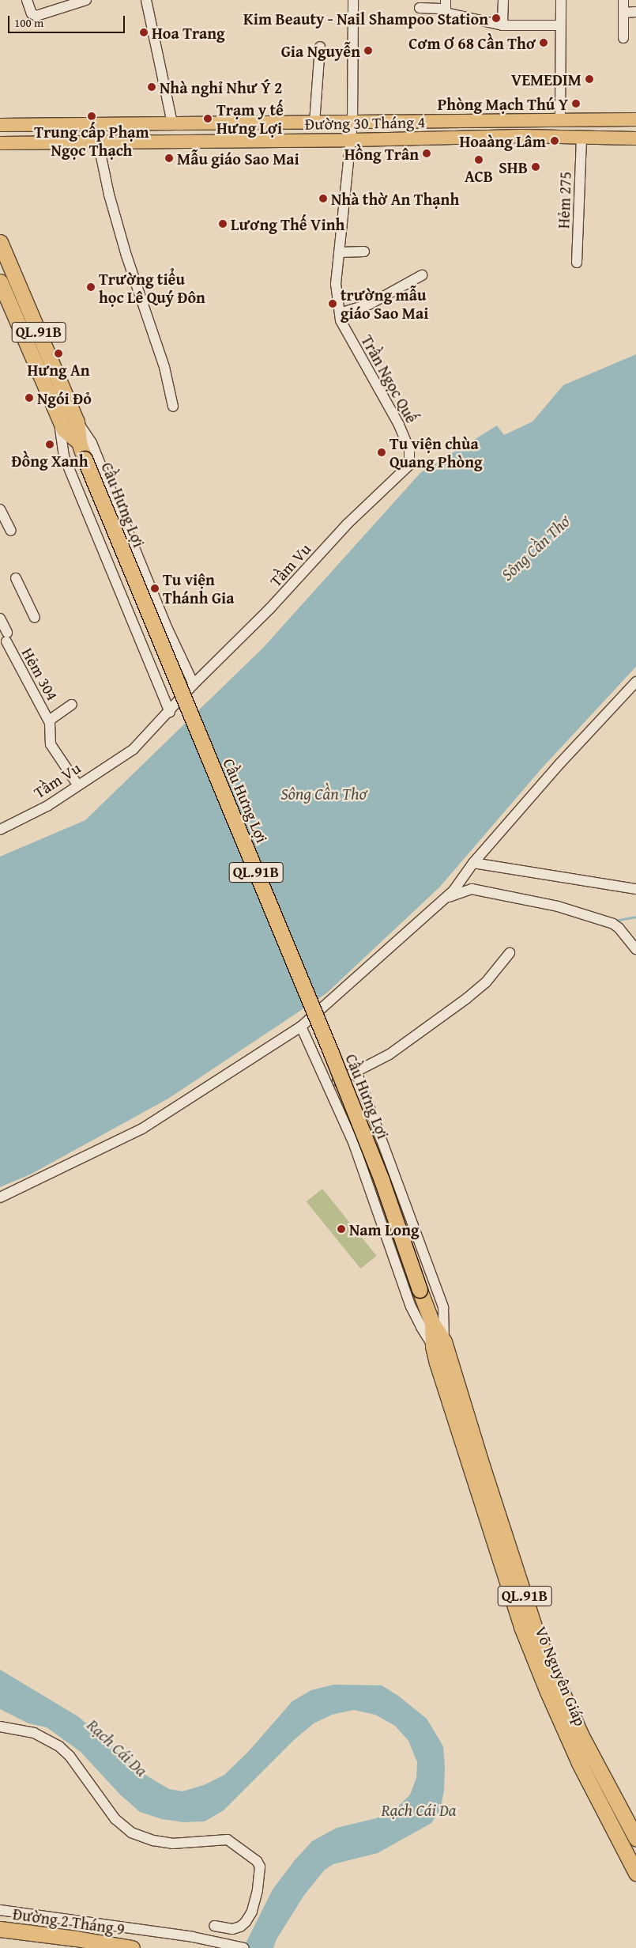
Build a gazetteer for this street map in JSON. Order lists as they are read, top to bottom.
{
  "streets": {
    "highway": [
      "QL.91B",
      "Cầu Hưng Lợi",
      "Võ Nguyên Giáp",
      "Đường 2 Tháng 9"
    ],
    "main road": ["Đường 30 Tháng 4"],
    "street": [
      "Hẻm 275",
      "Trần Ngọc Quế",
      "Tầm Vu",
      "Hẻm 304"
    ]
  },
  "crossings": [
    ["Đường 30 Tháng 4", "Hẻm 275"],
    ["Đường 30 Tháng 4", "Trần Ngọc Quế"],
    ["QL.91B", "Cầu Hưng Lợi"],
    ["Trần Ngọc Quế", "Tầm Vu"],
    ["Cầu Hưng Lợi", "Võ Nguyên Giáp"],
    ["Tầm Vu", "Hẻm 304"]
  ],
  "water": ["Sông Cần Thơ", "Rạch Cái Da"],
  "places": [
    "Kim Beauty - Nail Shampoo Station",
    "Hoa Trang",
    "Cơm Ơ 68 Cần Thơ",
    "Gia Nguyễn",
    "VEMEDIM",
    "Nhà nghỉ Như Ý 2",
    "Phòng Mạch Thú Y",
    "Trung cấp Phạm Ngọc Thạch",
    "Trạm y tế Hưng Lợi",
    "Hoaàng Lâm",
    "Hồng Trân",
    "Mẫu giáo Sao Mai",
    "ACB",
    "SHB",
    "Nhà thờ An Thạnh",
    "Lương Thế Vinh",
    "Trường tiểu học Lê Quý Đôn",
    "trường mẫu giáo Sao Mai",
    "Hưng An",
    "Ngói Đỏ",
    "Đồng Xanh",
    "Tu viện chùa Quang Phòng",
    "Tu viện Thánh Gia",
    "Nam Long"
  ],
  "scale_bar": "100 m"
}
